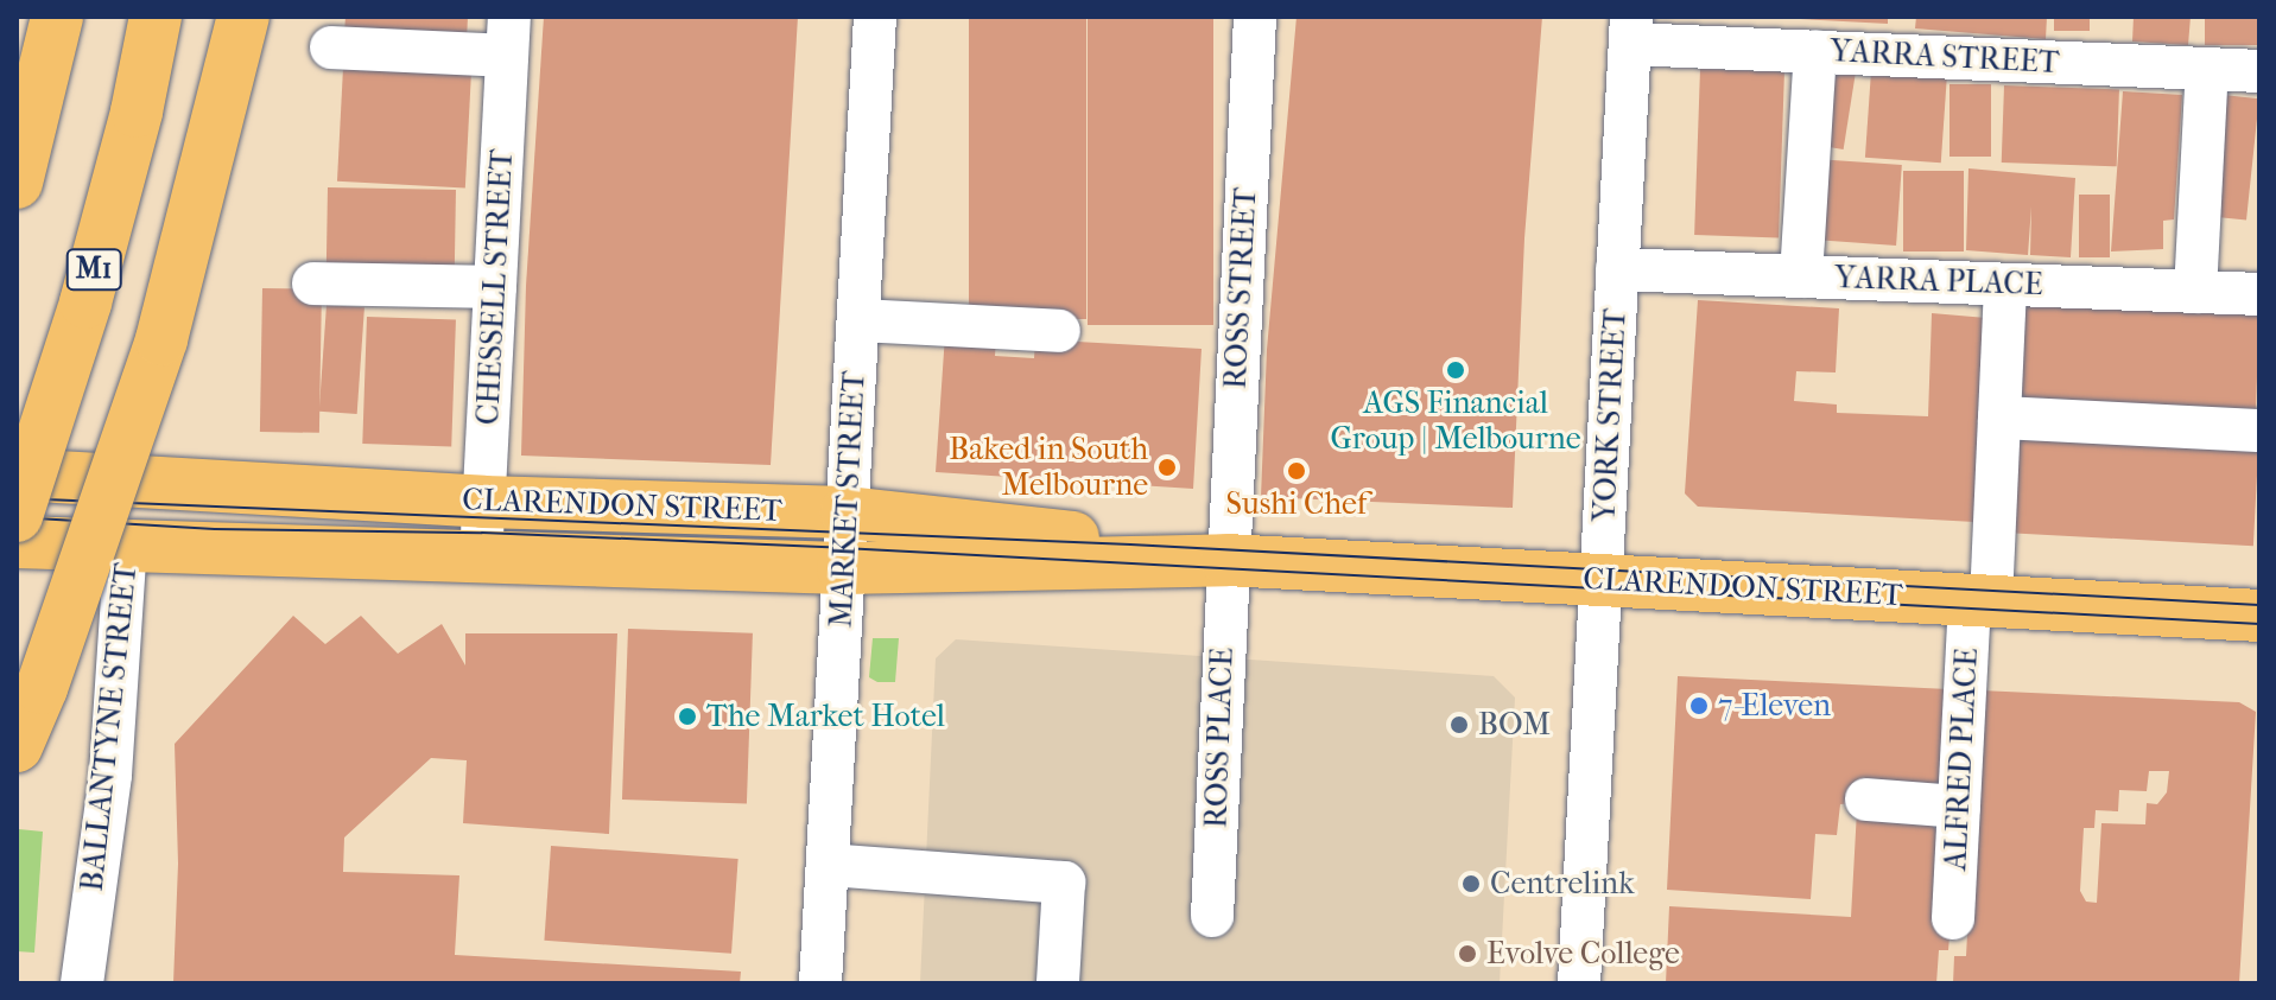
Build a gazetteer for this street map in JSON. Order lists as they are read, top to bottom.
{
  "streets": {
    "main road": ["M1", "CLARENDON STREET", "BALLANTYNE STREET"],
    "street": [
      "YARRA STREET",
      "YARRA PLACE",
      "CHESSELL STREET",
      "ROSS STREET",
      "YORK STREET",
      "MARKET STREET",
      "ROSS PLACE",
      "ALFRED PLACE"
    ]
  },
  "crossings": [
    ["YARRA STREET", "YORK STREET"],
    ["YARRA PLACE", "YORK STREET"],
    ["YARRA PLACE", "ALFRED PLACE"],
    ["CHESSELL STREET", "CLARENDON STREET"],
    ["ROSS STREET", "CLARENDON STREET"],
    ["ROSS STREET", "ROSS PLACE"],
    ["YORK STREET", "CLARENDON STREET"],
    ["MARKET STREET", "CLARENDON STREET"],
    ["CLARENDON STREET", "BALLANTYNE STREET"],
    ["CLARENDON STREET", "ROSS PLACE"],
    ["CLARENDON STREET", "ALFRED PLACE"]
  ],
  "places": [
    "AGS Financial Group | Melbourne",
    "Baked in South Melbourne",
    "Sushi Chef",
    "7-Eleven",
    "The Market Hotel",
    "BOM",
    "Centrelink",
    "Evolve College"
  ]
}
